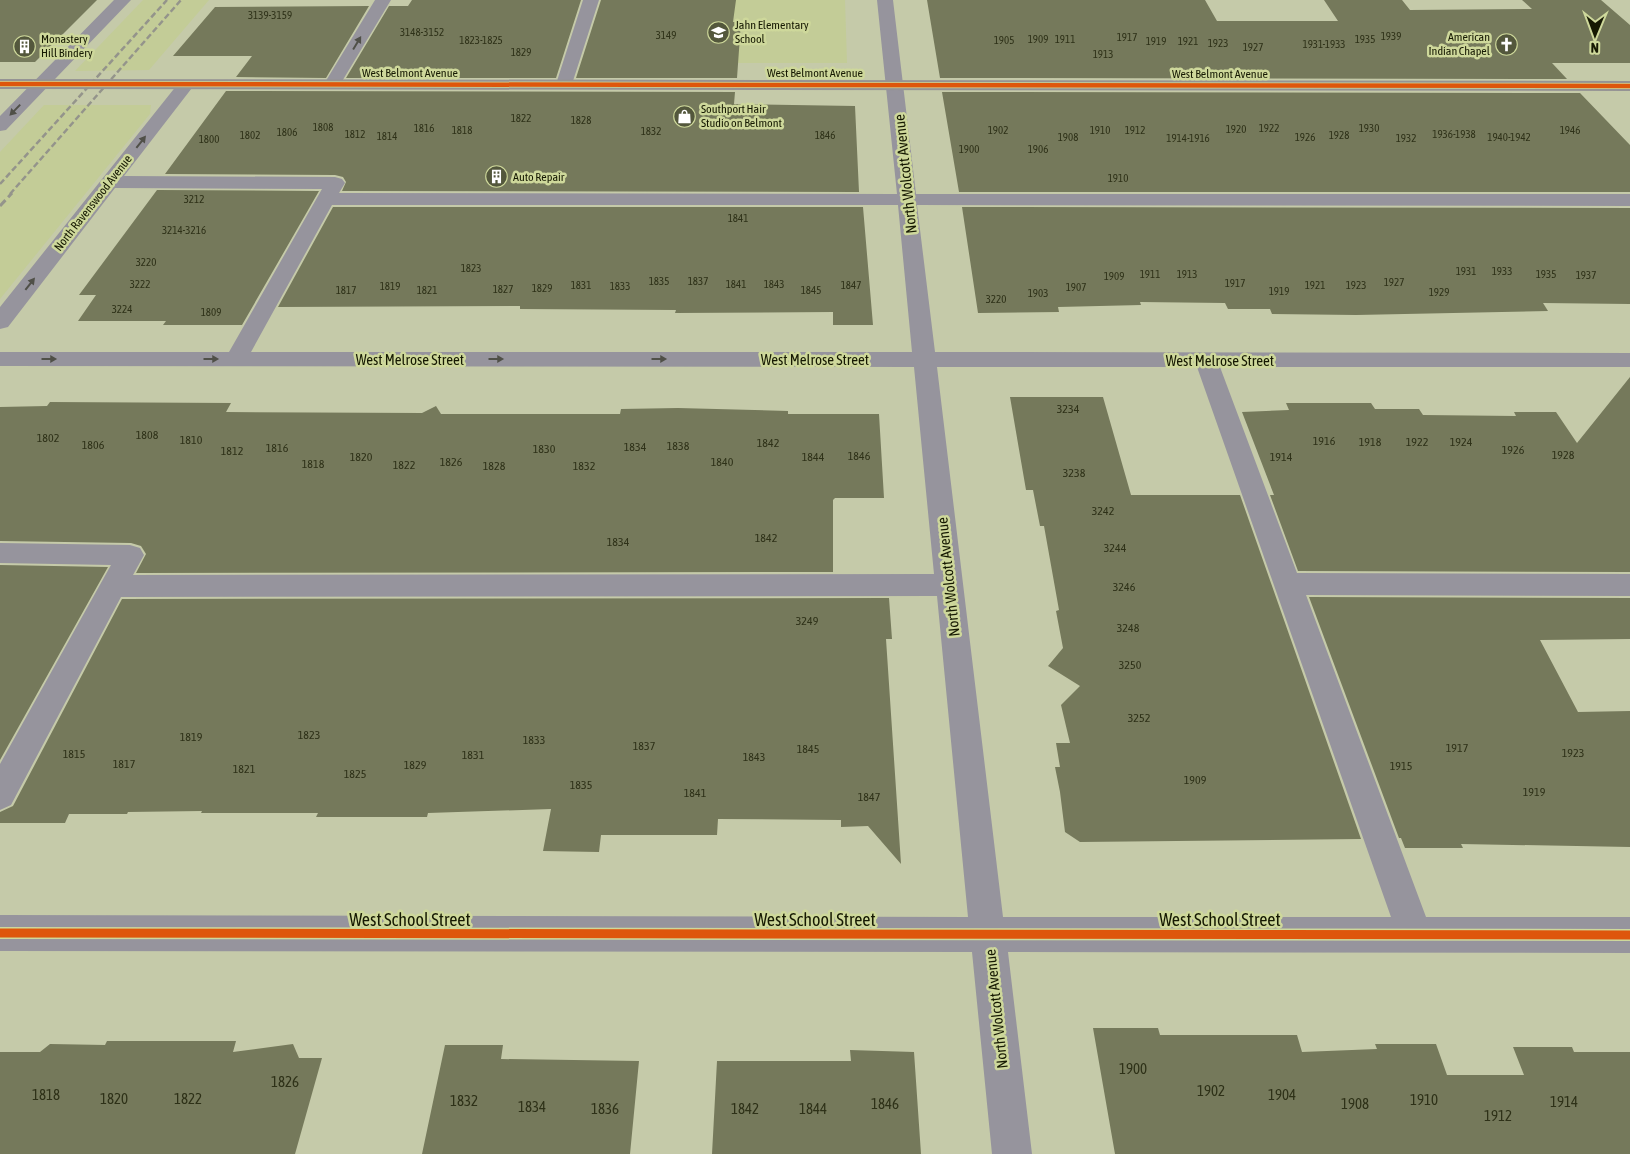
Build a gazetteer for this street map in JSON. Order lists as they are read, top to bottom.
{
  "streets": {
    "main road": ["West Belmont Avenue"],
    "street": [
      "North Wolcott Avenue",
      "North Ravenswood Avenue",
      "West Melrose Street",
      "West School Street"
    ]
  },
  "crossings": [
    ["West Belmont Avenue", "North Wolcott Avenue"],
    ["West Belmont Avenue", "North Ravenswood Avenue"],
    ["North Wolcott Avenue", "West Melrose Street"],
    ["North Wolcott Avenue", "West School Street"]
  ],
  "places": {
    "school or university": ["Jahn Elementary School"],
    "church": ["American Indian Chapel"],
    "building": ["Monastery Hill Bindery", "Auto Repair"],
    "shop": ["Southport Hair Studio on Belmont"]
  },
  "house_numbers": [
    "3139-3159",
    "3148-3152",
    "3149",
    "1939",
    "1917",
    "1909",
    "1911",
    "1935",
    "1823-1825",
    "1905",
    "1919",
    "1921",
    "1923",
    "1931-1933",
    "1927",
    "1829",
    "1913",
    "1822",
    "1828",
    "1808",
    "1816",
    "1922",
    "1930",
    "1920",
    "1818",
    "1902",
    "1910",
    "1912",
    "1946",
    "1832",
    "1806",
    "1812",
    "1936-1938",
    "1802",
    "1846",
    "1928",
    "1814",
    "1908",
    "1926",
    "1940-1942",
    "1914-1916",
    "1932",
    "1800",
    "1900",
    "1906",
    "1910",
    "3212",
    "1841",
    "3214-3216",
    "3220",
    "1823",
    "1931",
    "1933",
    "1911",
    "1913",
    "1935",
    "1937",
    "1909",
    "1835",
    "1837",
    "1927",
    "1917",
    "3222",
    "1841",
    "1843",
    "1831",
    "1847",
    "1921",
    "1923",
    "1819",
    "1833",
    "1907",
    "1829",
    "1827",
    "1817",
    "1821",
    "1845",
    "1919",
    "1929",
    "1903",
    "3220",
    "3224",
    "1809",
    "3234",
    "1808",
    "1802",
    "1810",
    "1916",
    "1918",
    "1922",
    "1924",
    "1842",
    "1806",
    "1838",
    "1834",
    "1816",
    "1830",
    "1926",
    "1812",
    "1928",
    "1846",
    "1820",
    "1844",
    "1914",
    "1826",
    "1840",
    "1818",
    "1822",
    "1828",
    "1832",
    "3238",
    "3242",
    "1842",
    "1834",
    "3244",
    "3246",
    "3249",
    "3248",
    "3250",
    "3252",
    "1823",
    "1819",
    "1833",
    "1837",
    "1917",
    "1845",
    "1923",
    "1815",
    "1831",
    "1843",
    "1817",
    "1829",
    "1915",
    "1821",
    "1825",
    "1909",
    "1835",
    "1919",
    "1841",
    "1847",
    "1900",
    "1826",
    "1902",
    "1818",
    "1904",
    "1820",
    "1822",
    "1910",
    "1832",
    "1914",
    "1846",
    "1908",
    "1834",
    "1836",
    "1842",
    "1844",
    "1912"
  ],
  "north": "bottom"
}
